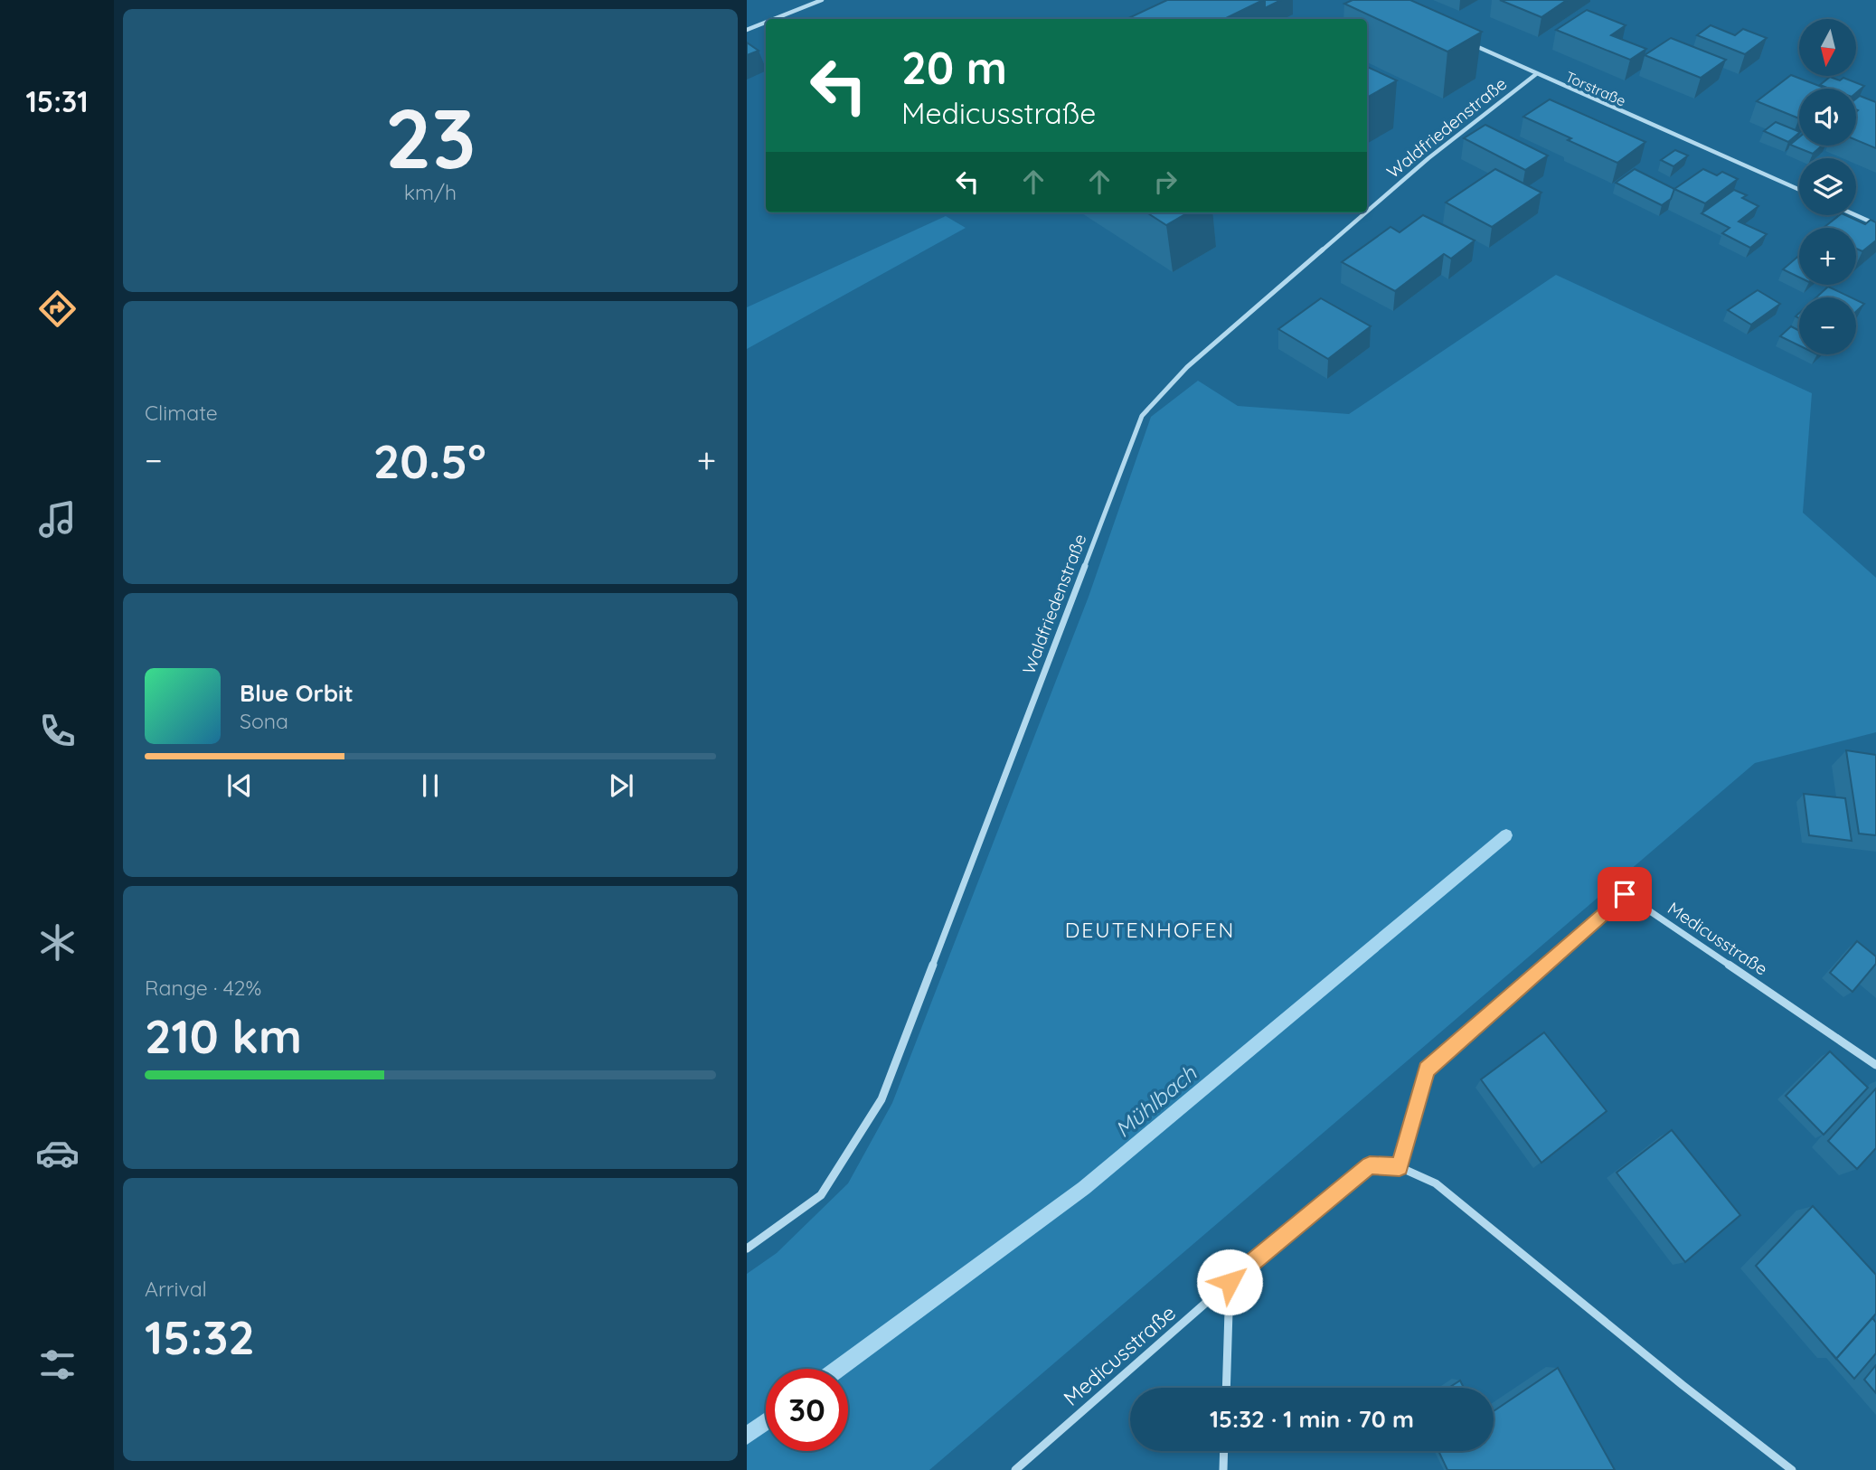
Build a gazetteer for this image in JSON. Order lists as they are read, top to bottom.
{
  "streets": {
    "street": ["Torstraße", "Waldfriedenstraße", "Medicusstraße"]
  },
  "crossings": [
    ["Torstraße", "Waldfriedenstraße"]
  ],
  "districts": ["DEUTENHOFEN"],
  "water": ["Mühlbach"],
  "north": "bottom",
  "page": {
    "tabs": "15:31",
    "tile": [
      ["23", "km/h"],
      "Climate",
      ["Range · 42%", "210 km"],
      ["Arrival", "15:32"]
    ],
    "map_buttons": ["+", "−"],
    "turn": ["20 m", "Medicusstraße"],
    "heat": ["−", "20.5°", "+"],
    "song": ["Blue Orbit", "Sona"],
    "limit": "30",
    "trip": "15:32 · 1 min · 70 m"
  }
}
